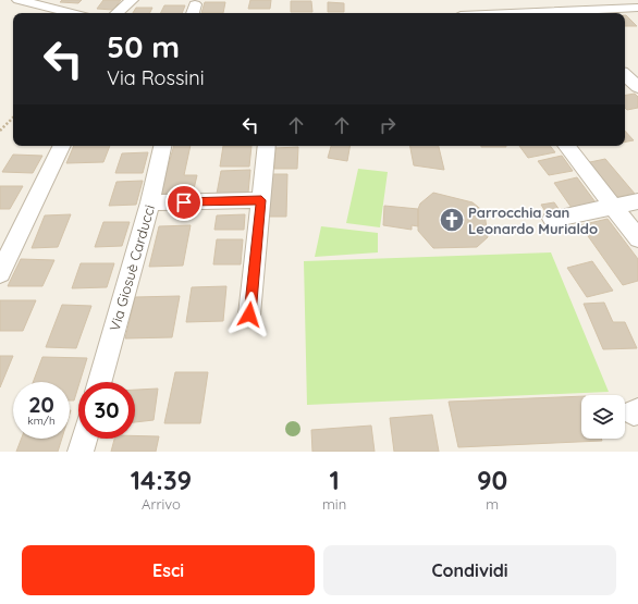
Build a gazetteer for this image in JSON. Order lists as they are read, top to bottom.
{
  "streets": {
    "street": ["Via Giosuè Carducci"]
  },
  "places": {
    "church": ["Parrocchia san Leonardo Murialdo"]
  },
  "page": {
    "turn": ["50 m", "Via Rossini"],
    "speed": "20 km/h",
    "limit": "30",
    "eta": [
      "14:39",
      "Arrivo",
      "1",
      "min",
      "90",
      "m"
    ],
    "buttons": ["Esci", "Condividi"]
  }
}
